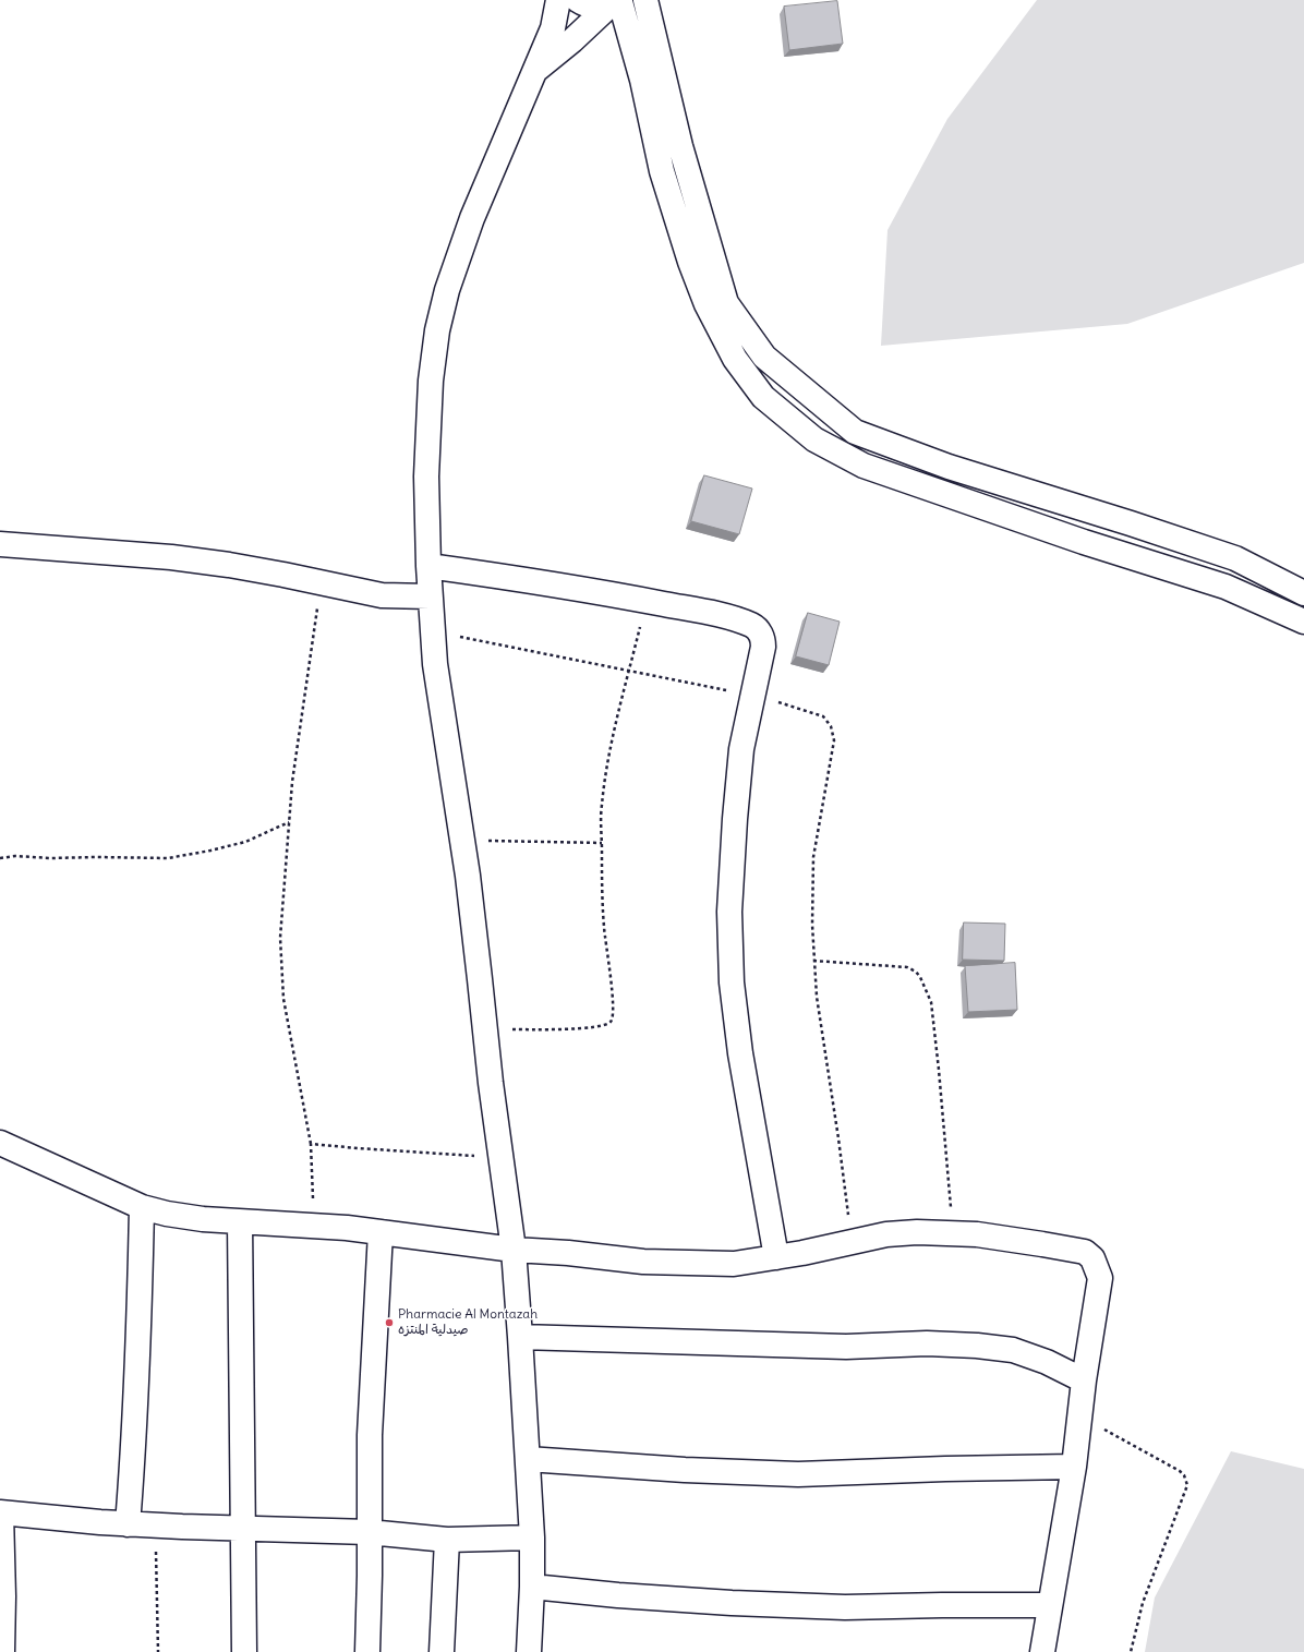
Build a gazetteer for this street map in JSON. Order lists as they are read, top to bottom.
{
  "places": ["Pharmacie Al Montazah صيدلية المنتزه"]
}
